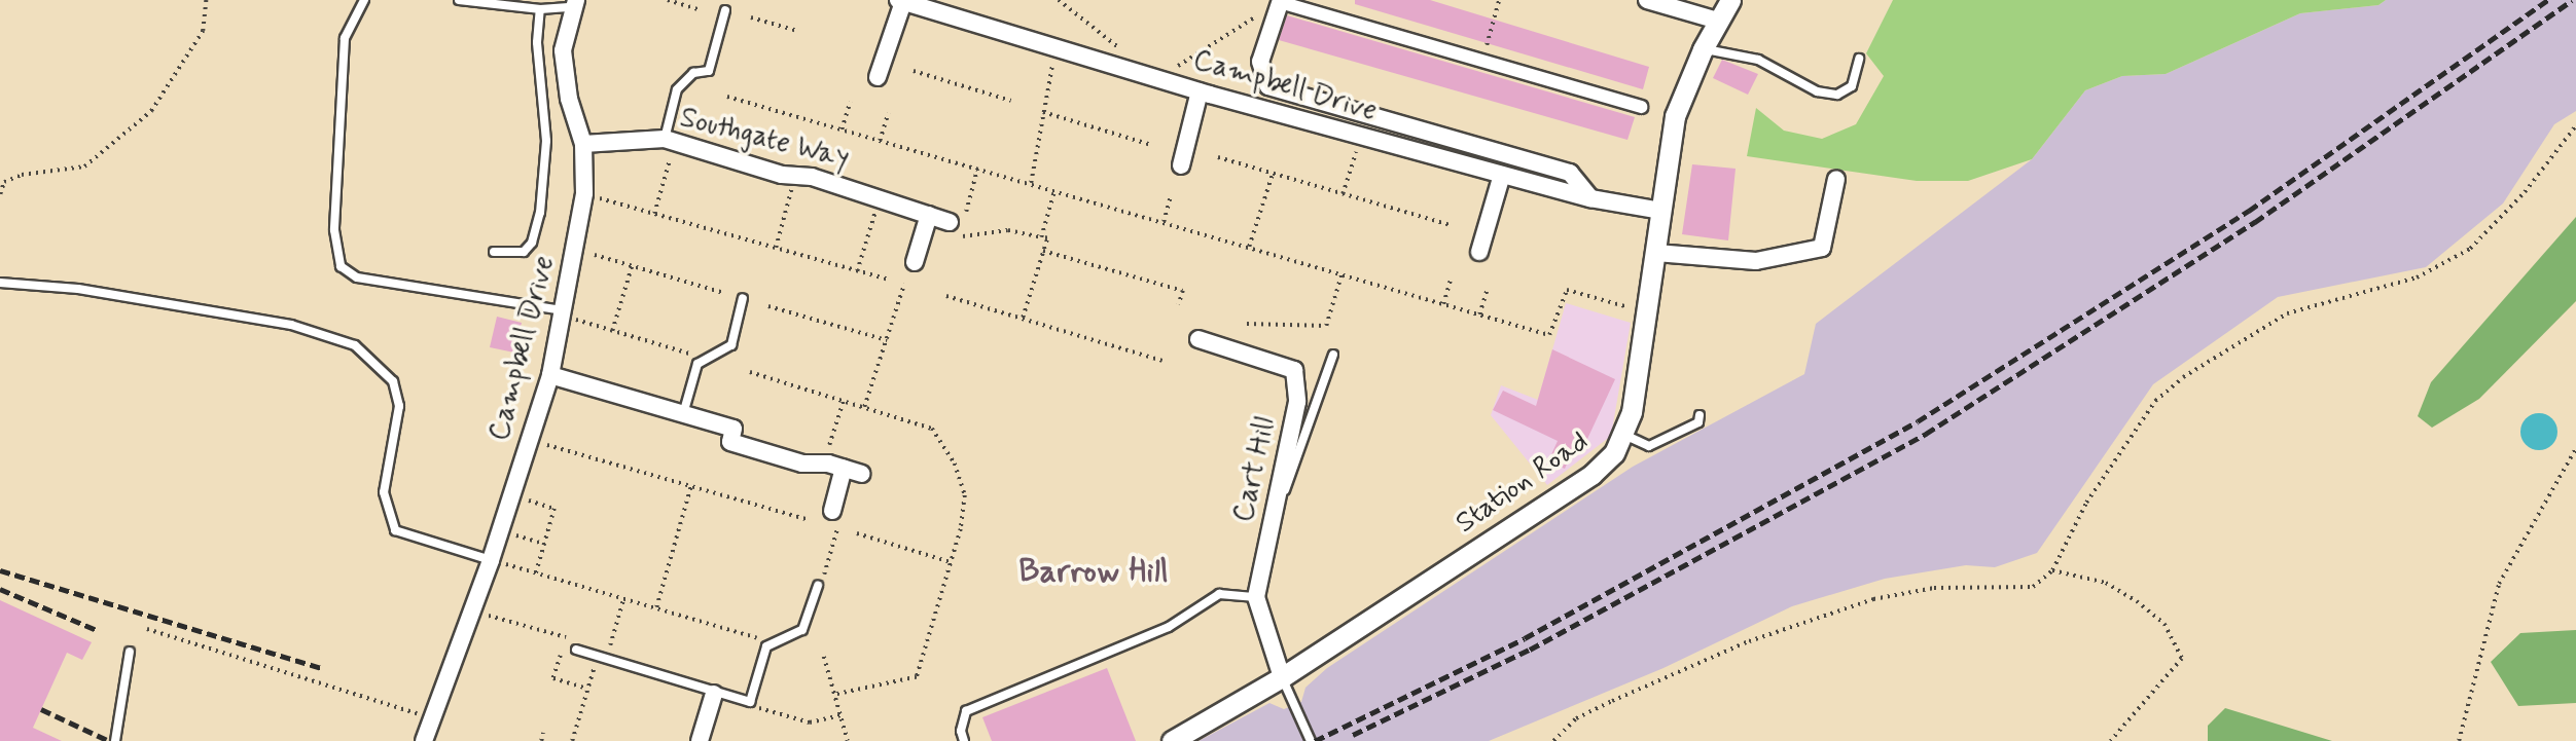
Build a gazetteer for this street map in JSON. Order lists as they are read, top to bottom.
{
  "streets": {
    "street": [
      "Campbell Drive",
      "Southgate Way",
      "Cart Hill",
      "Station Road"
    ]
  },
  "crossings": [
    ["Campbell Drive", "Southgate Way"],
    ["Campbell Drive", "Station Road"]
  ],
  "districts": ["Barrow Hill"]
}
